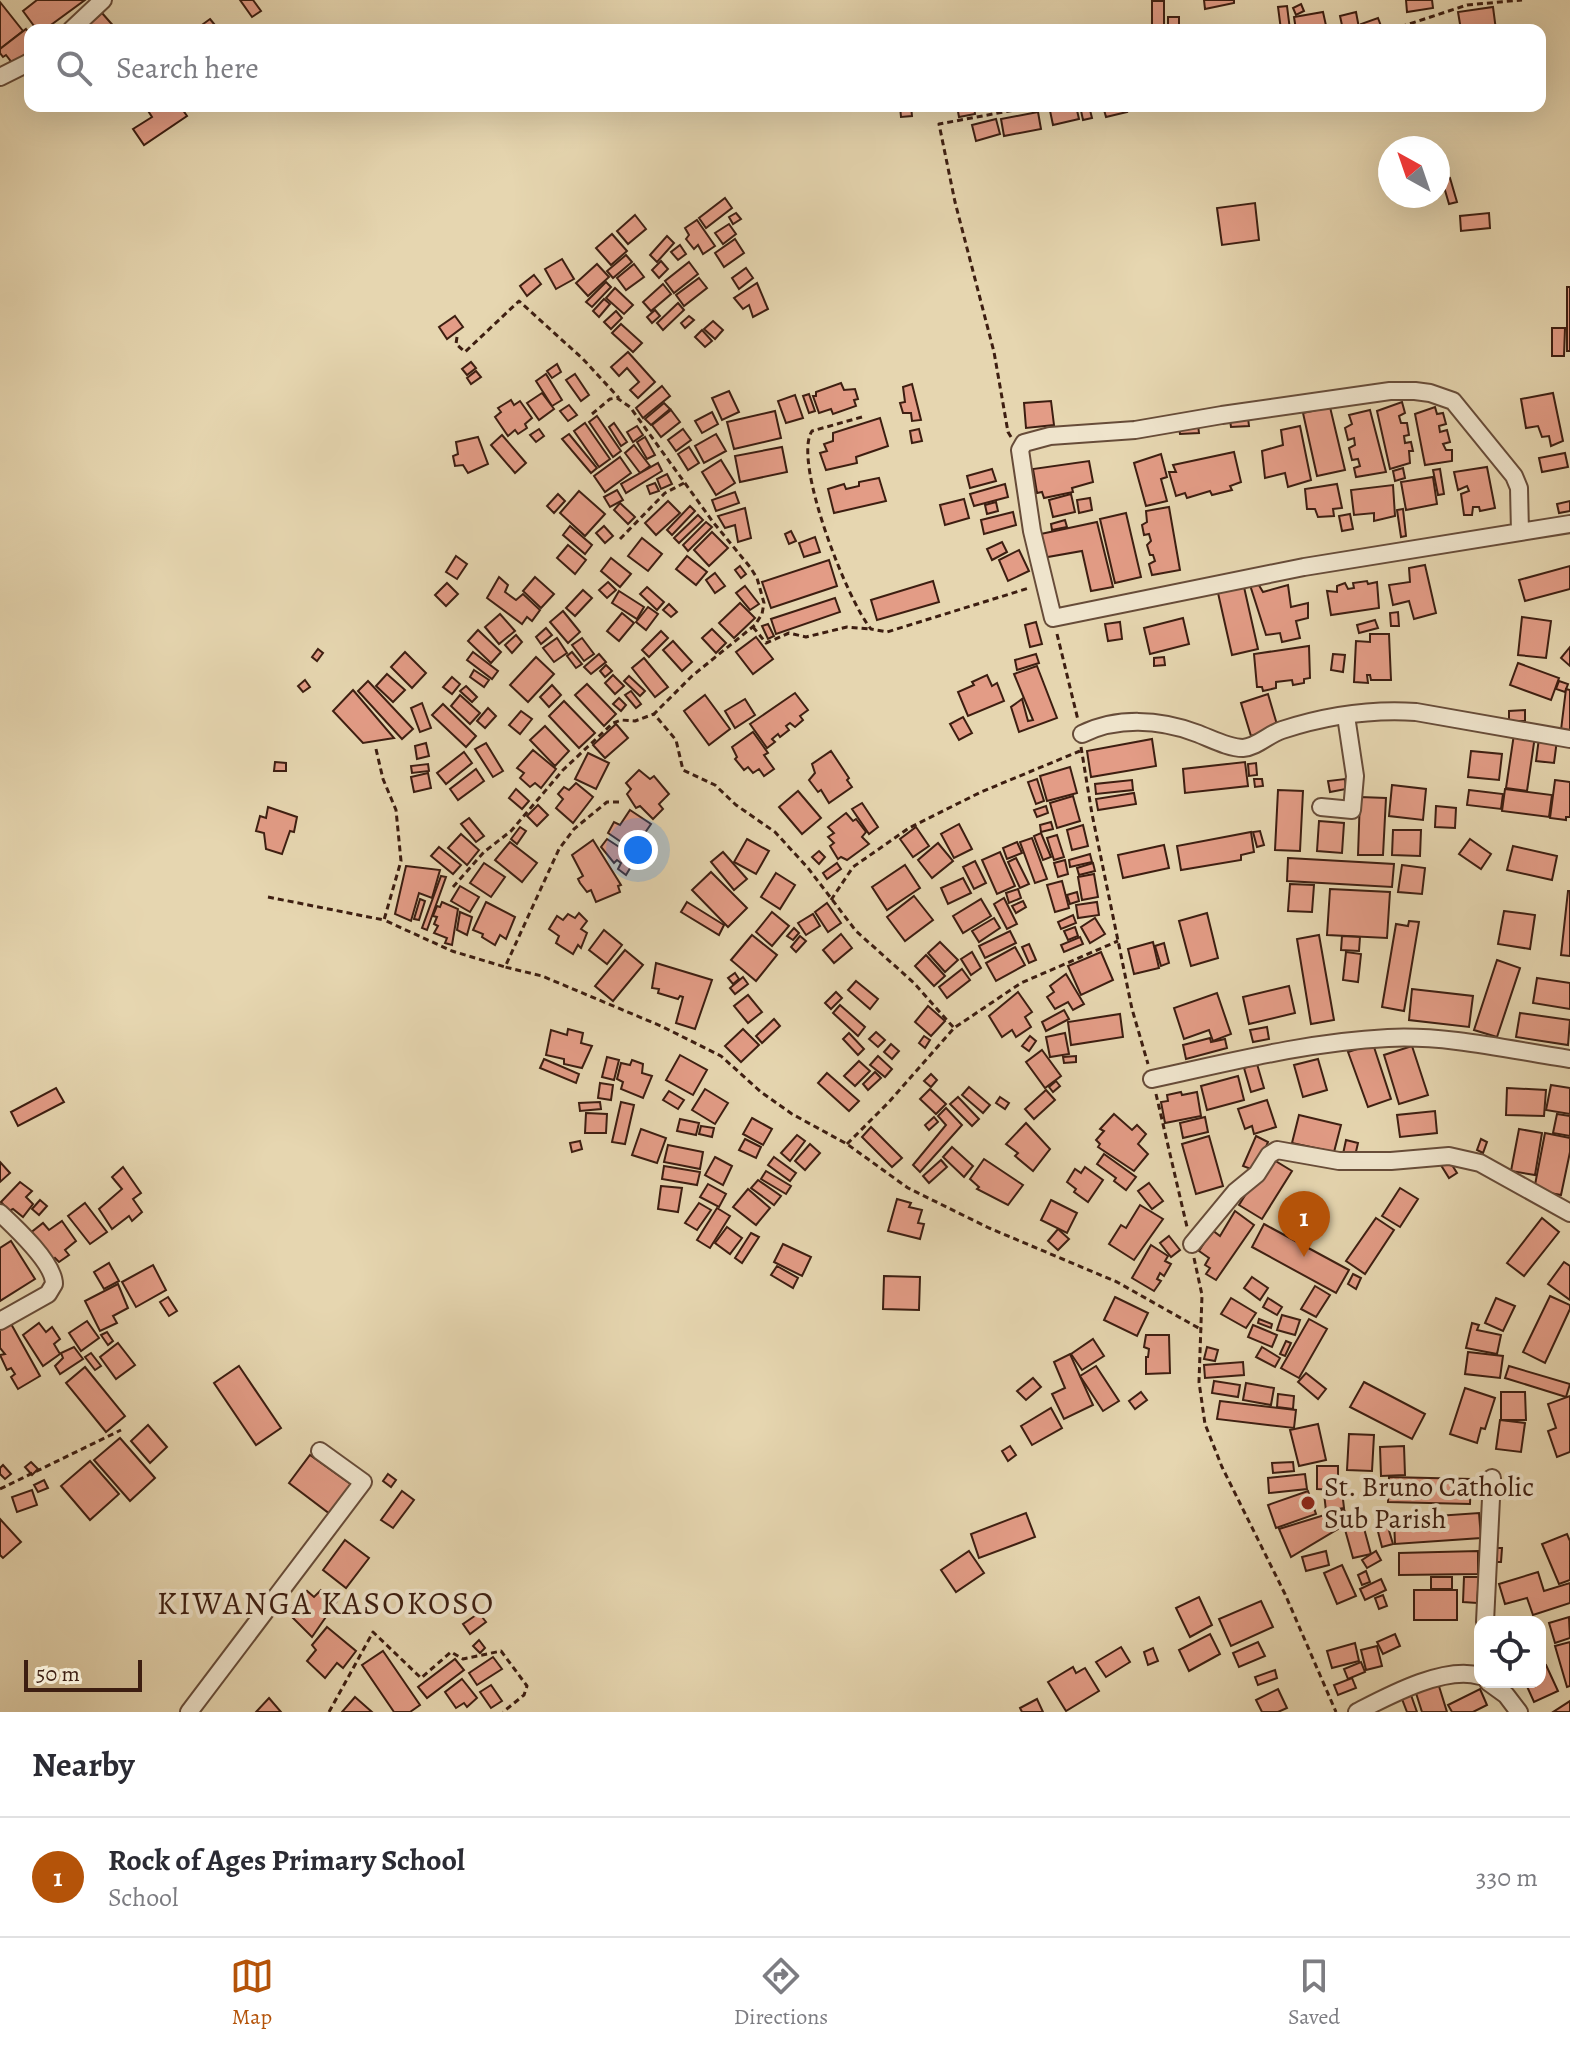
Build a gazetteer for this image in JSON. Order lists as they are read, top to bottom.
{
  "districts": ["KIWANGA KASOKOSO"],
  "places": ["St. Bruno Catholic Sub Parish"],
  "scale_bar": "50 m",
  "north": "top left",
  "page": {
    "search": "Search here",
    "pins": "1",
    "scale": "50 m",
    "heading": "Nearby",
    "list": [
      {
        "mark": "1",
        "name": "Rock of Ages Primary School",
        "note": "School",
        "value": "330 m"
      }
    ],
    "nav": ["Map", "Directions", "Saved"]
  }
}
